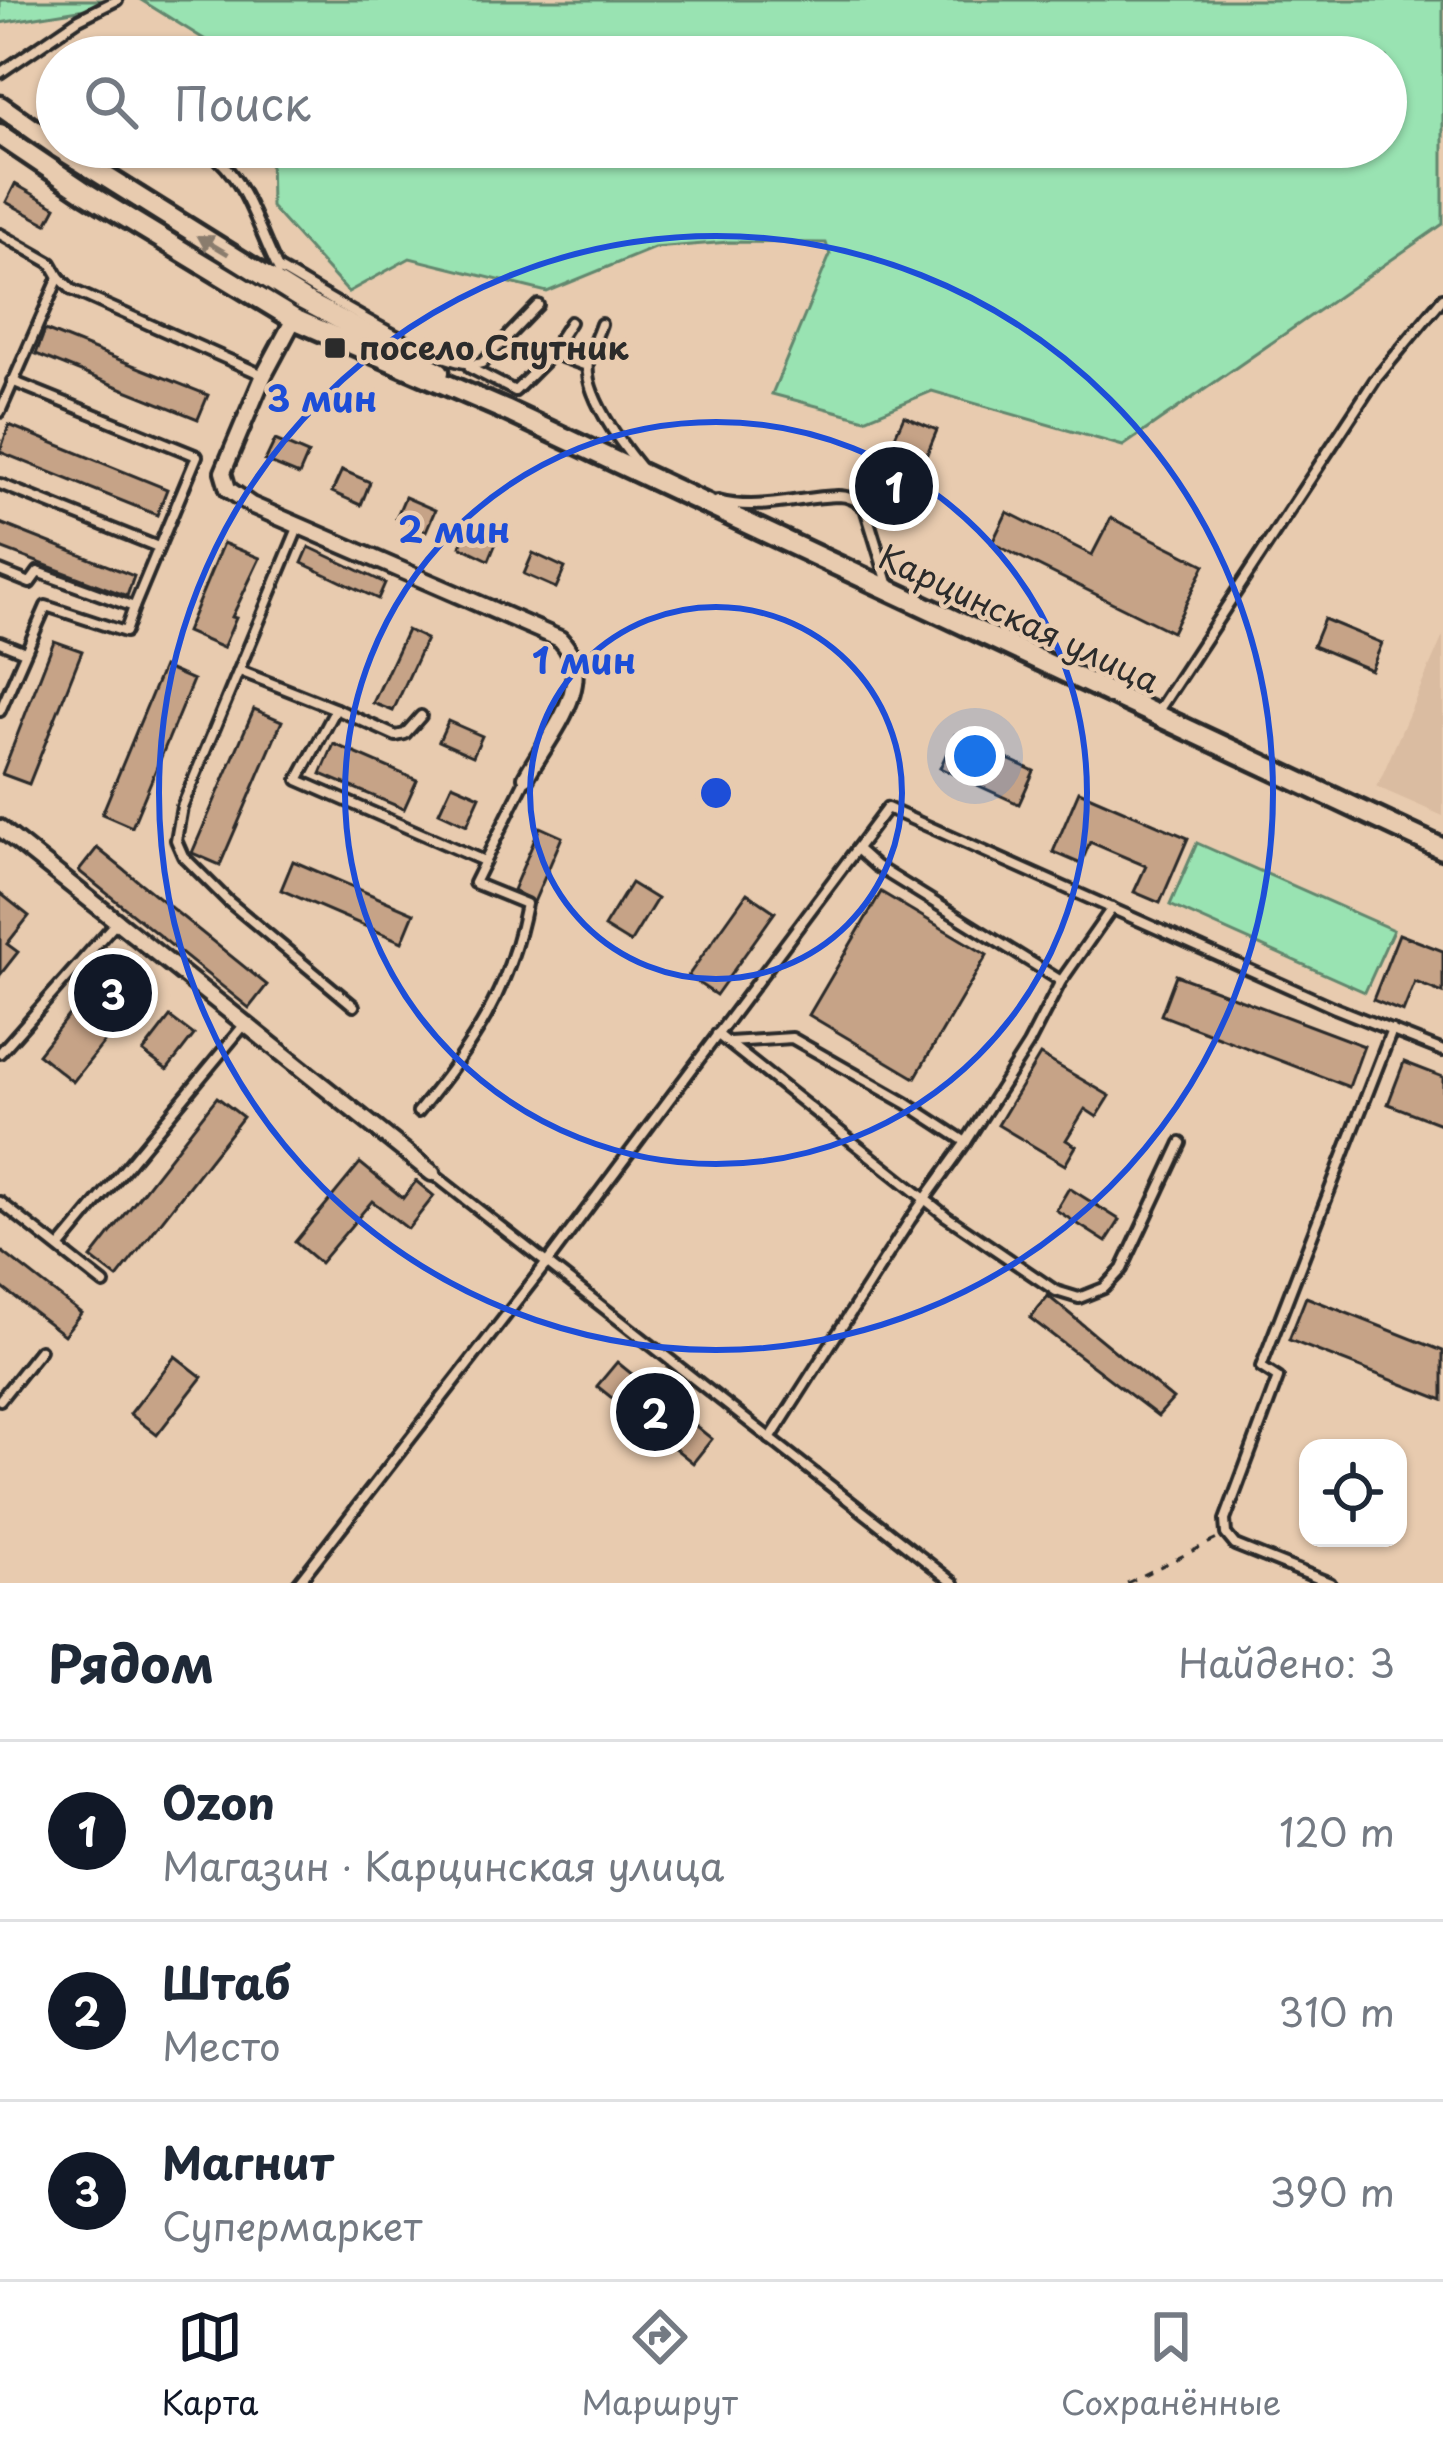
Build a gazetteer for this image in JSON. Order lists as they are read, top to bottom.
{
  "streets": {
    "main road": ["Карцинская улица"]
  },
  "places": {
    "transit": ["посело Спутник"]
  },
  "page": {
    "search": "Поиск",
    "pins": ["1", "3", "2"],
    "heading": ["Рядом", "Найдено: 3"],
    "list": [
      {
        "mark": "1",
        "name": "Ozon",
        "note": "Магазин · Карцинская улица",
        "value": "120 m"
      },
      {
        "mark": "2",
        "name": "Штаб",
        "note": "Место",
        "value": "310 m"
      },
      {
        "mark": "3",
        "name": "Магнит",
        "note": "Супермаркет",
        "value": "390 m"
      }
    ],
    "nav": ["Карта", "Маршрут", "Сохранённые"]
  },
  "rings": ["3 мин", "2 мин", "1 мин"]
}
